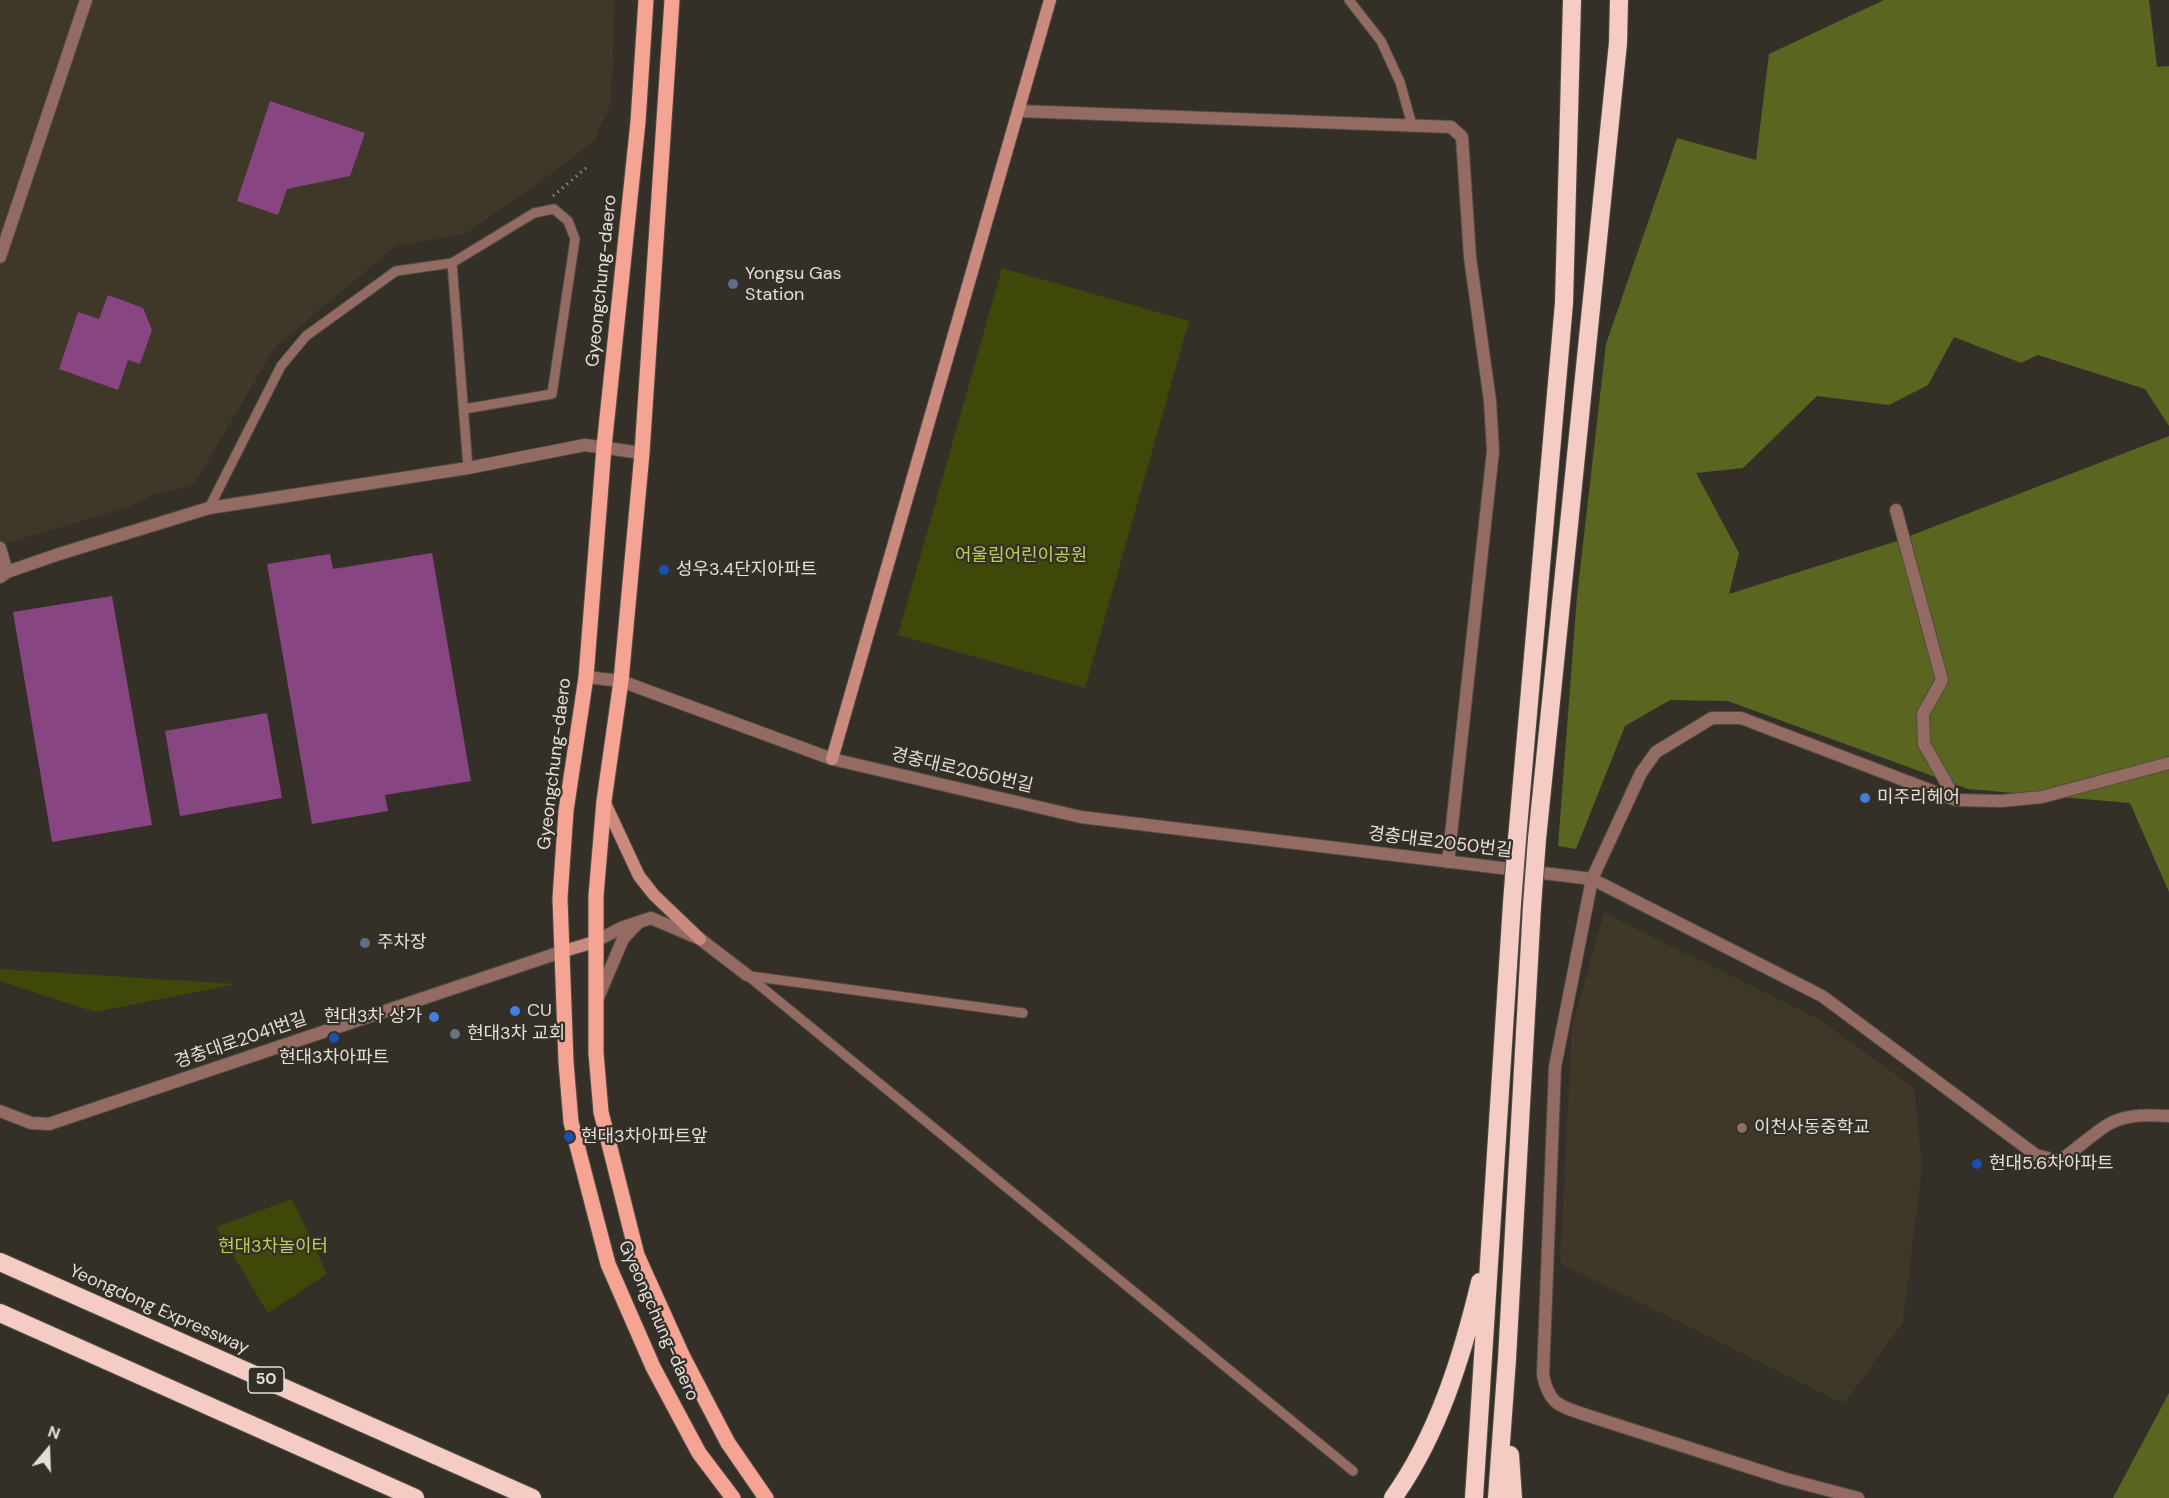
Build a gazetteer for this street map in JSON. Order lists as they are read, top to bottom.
{
  "streets": {
    "highway": ["Yeongdong Expressway", "50"],
    "main road": ["Gyeongchung-daero"],
    "street": ["경충대로2050번길", "경충대로2041번길"]
  },
  "crossings": [
    ["Gyeongchung-daero", "경충대로2050번길"],
    ["Gyeongchung-daero", "경충대로2041번길"]
  ],
  "parks": ["어울림어린이공원", "현대3차놀이터"],
  "places": [
    "Yongsu Gas Station",
    "성우3.4단지아파트",
    "미주리헤어",
    "주차장",
    "CU",
    "현대3차 상가",
    "현대3차 교회",
    "현대3차아파트",
    "이천사동중학교",
    "현대3차아파트앞",
    "현대5.6차아파트"
  ],
  "north": "top"
}
